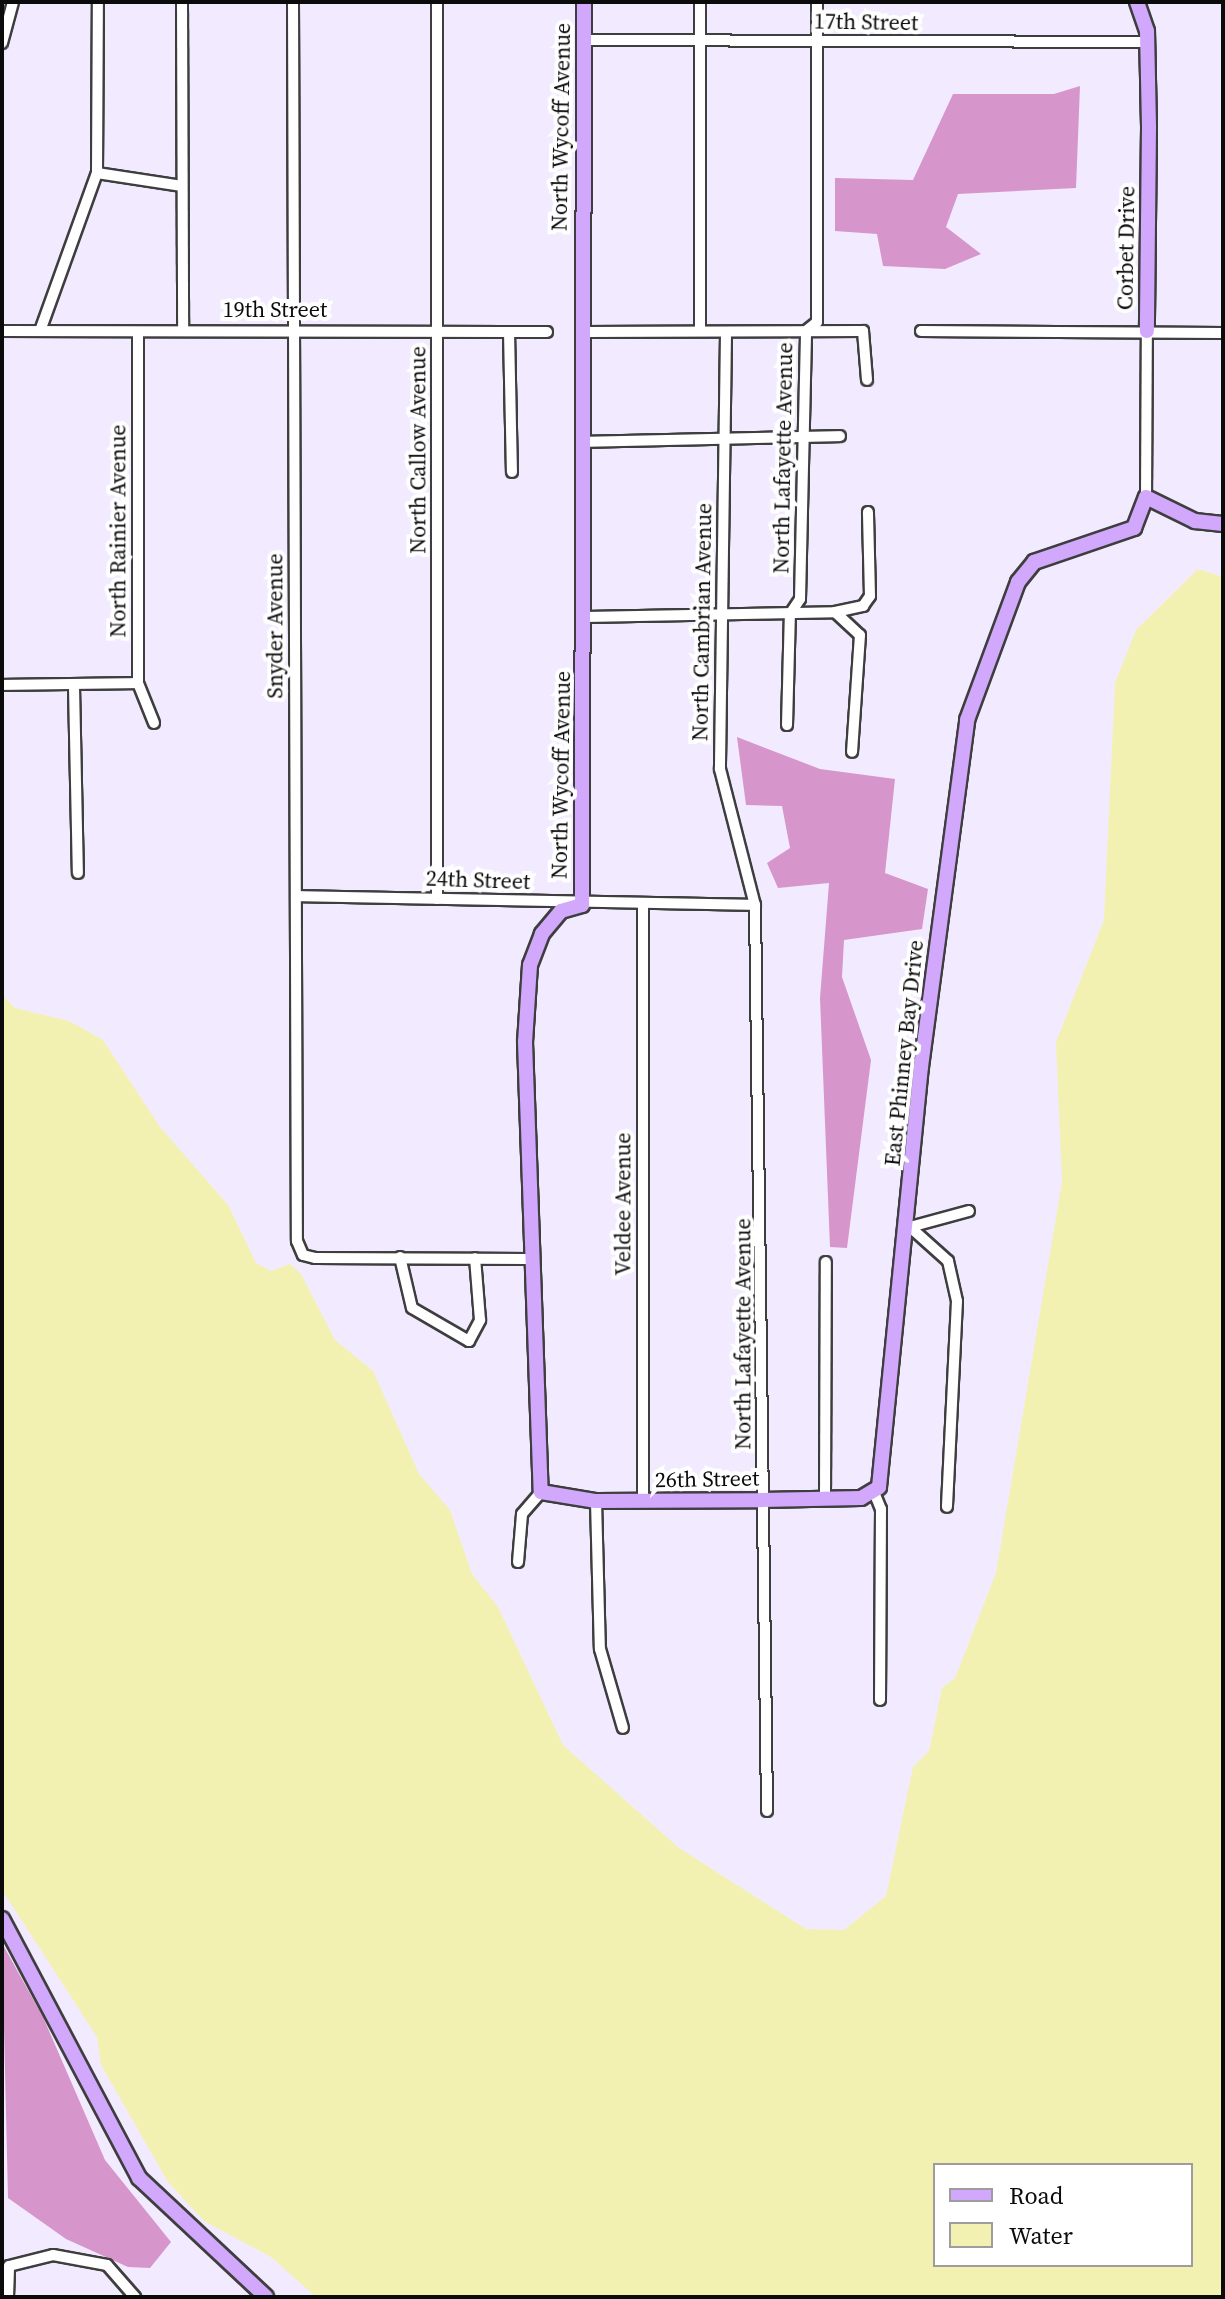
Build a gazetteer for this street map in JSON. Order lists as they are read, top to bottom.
{
  "streets": {
    "street": [
      "17th Street",
      "North Wycoff Avenue",
      "Corbet Drive",
      "19th Street",
      "North Callow Avenue",
      "North Lafayette Avenue",
      "North Rainier Avenue",
      "North Cambrian Avenue",
      "Snyder Avenue",
      "24th Street",
      "East Phinney Bay Drive",
      "Veldee Avenue",
      "26th Street"
    ]
  },
  "crossings": [
    ["17th Street", "North Wycoff Avenue"],
    ["17th Street", "Corbet Drive"],
    ["17th Street", "North Lafayette Avenue"],
    ["North Wycoff Avenue", "24th Street"],
    ["North Wycoff Avenue", "26th Street"],
    ["Corbet Drive", "East Phinney Bay Drive"],
    ["19th Street", "North Callow Avenue"],
    ["19th Street", "North Rainier Avenue"],
    ["19th Street", "Snyder Avenue"],
    ["North Callow Avenue", "24th Street"],
    ["North Lafayette Avenue", "North Cambrian Avenue"],
    ["North Lafayette Avenue", "24th Street"],
    ["North Lafayette Avenue", "26th Street"],
    ["North Cambrian Avenue", "24th Street"],
    ["Snyder Avenue", "24th Street"],
    ["24th Street", "Veldee Avenue"],
    ["East Phinney Bay Drive", "26th Street"],
    ["Veldee Avenue", "26th Street"]
  ],
  "legend": ["Road", "Water"]
}
